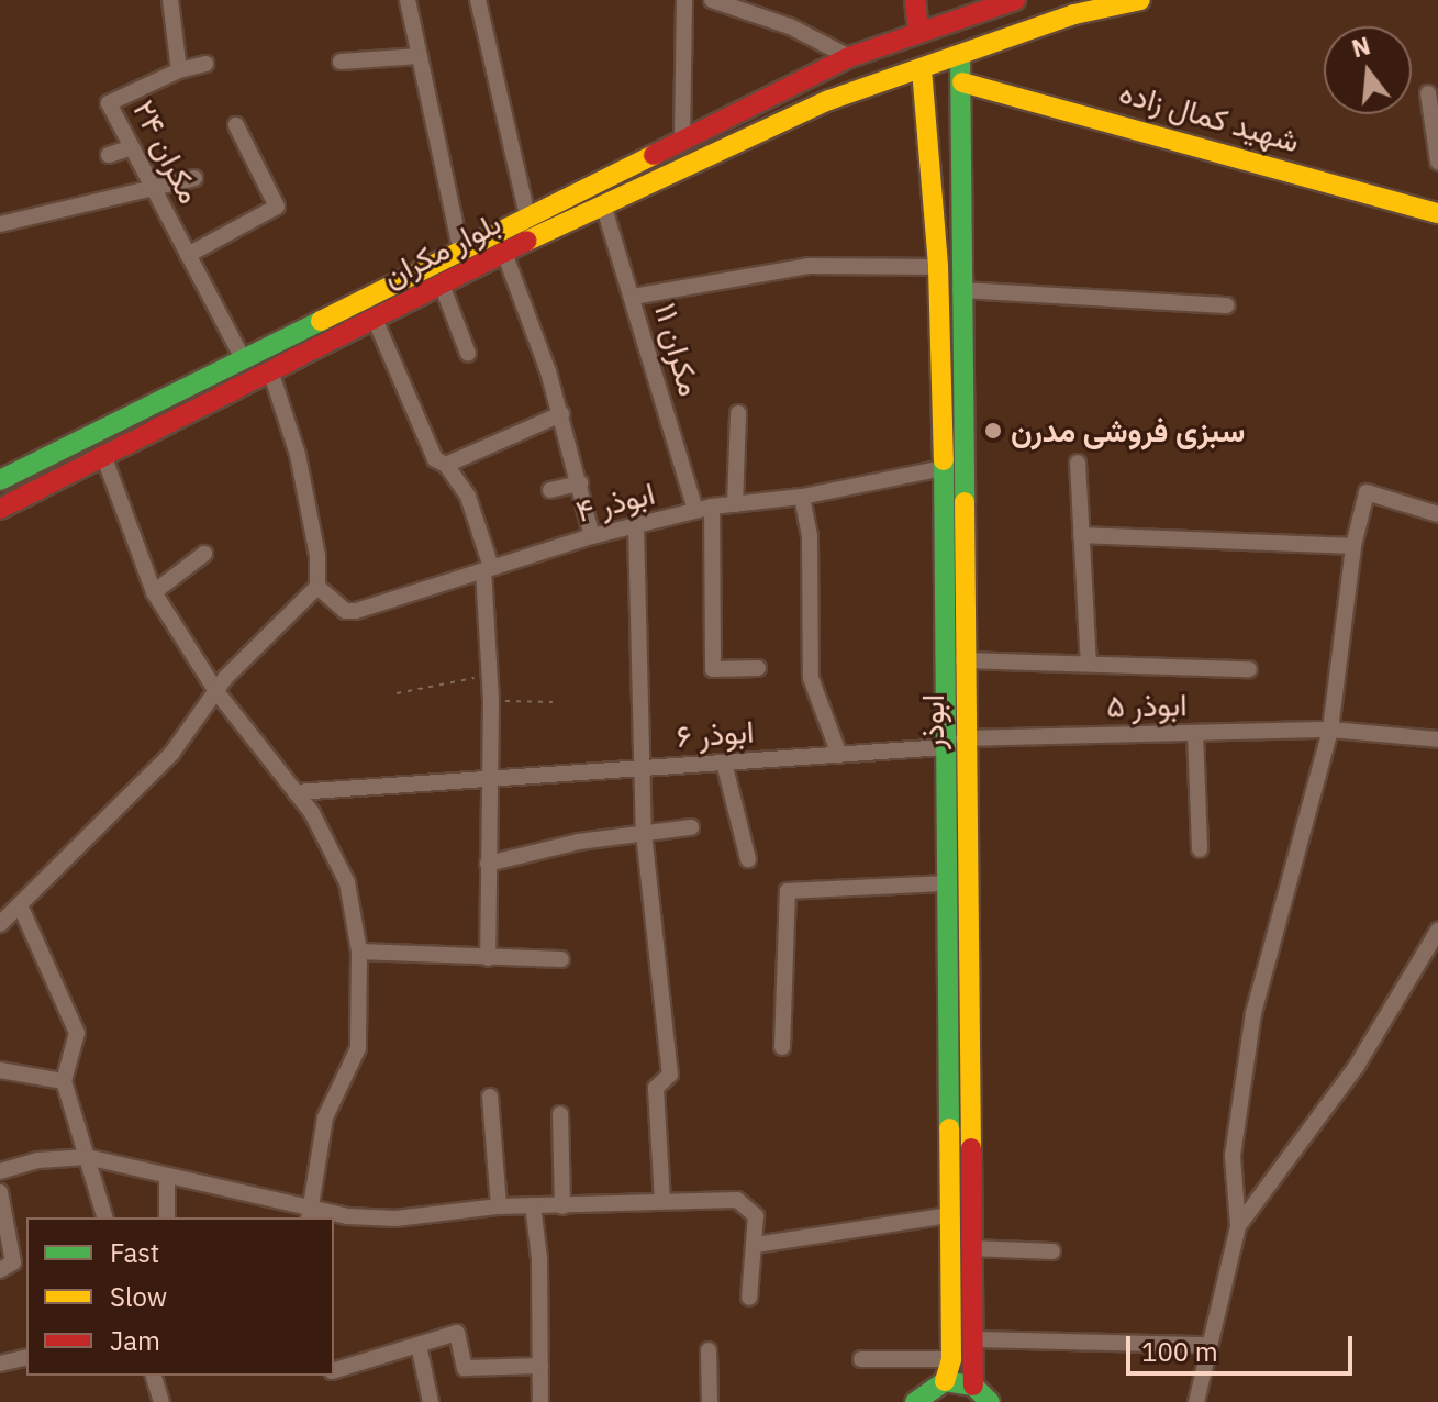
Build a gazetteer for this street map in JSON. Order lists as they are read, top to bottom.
{
  "streets": {
    "main road": ["شهید کمال زاده", "بلوار مکران", "ابوذر"],
    "street": [
      "مکران ۲۴",
      "مکران ۱۱",
      "ابوذر ۴",
      "ابوذر ۵",
      "ابوذر ۶"
    ]
  },
  "crossings": [
    ["شهید کمال زاده", "ابوذر"],
    ["بلوار مکران", "مکران ۱۱"],
    ["بلوار مکران", "ابوذر"],
    ["مکران ۱۱", "ابوذر ۴"],
    ["ابوذر ۴", "ابوذر"],
    ["ابوذر ۵", "ابوذر"],
    ["ابوذر ۵", "ابوذر ۶"],
    ["ابوذر", "ابوذر ۶"]
  ],
  "places": ["سبزی فروشی مدرن"],
  "legend": ["Fast", "Slow", "Jam"],
  "scale_bar": "100 m",
  "north": "top"
}
